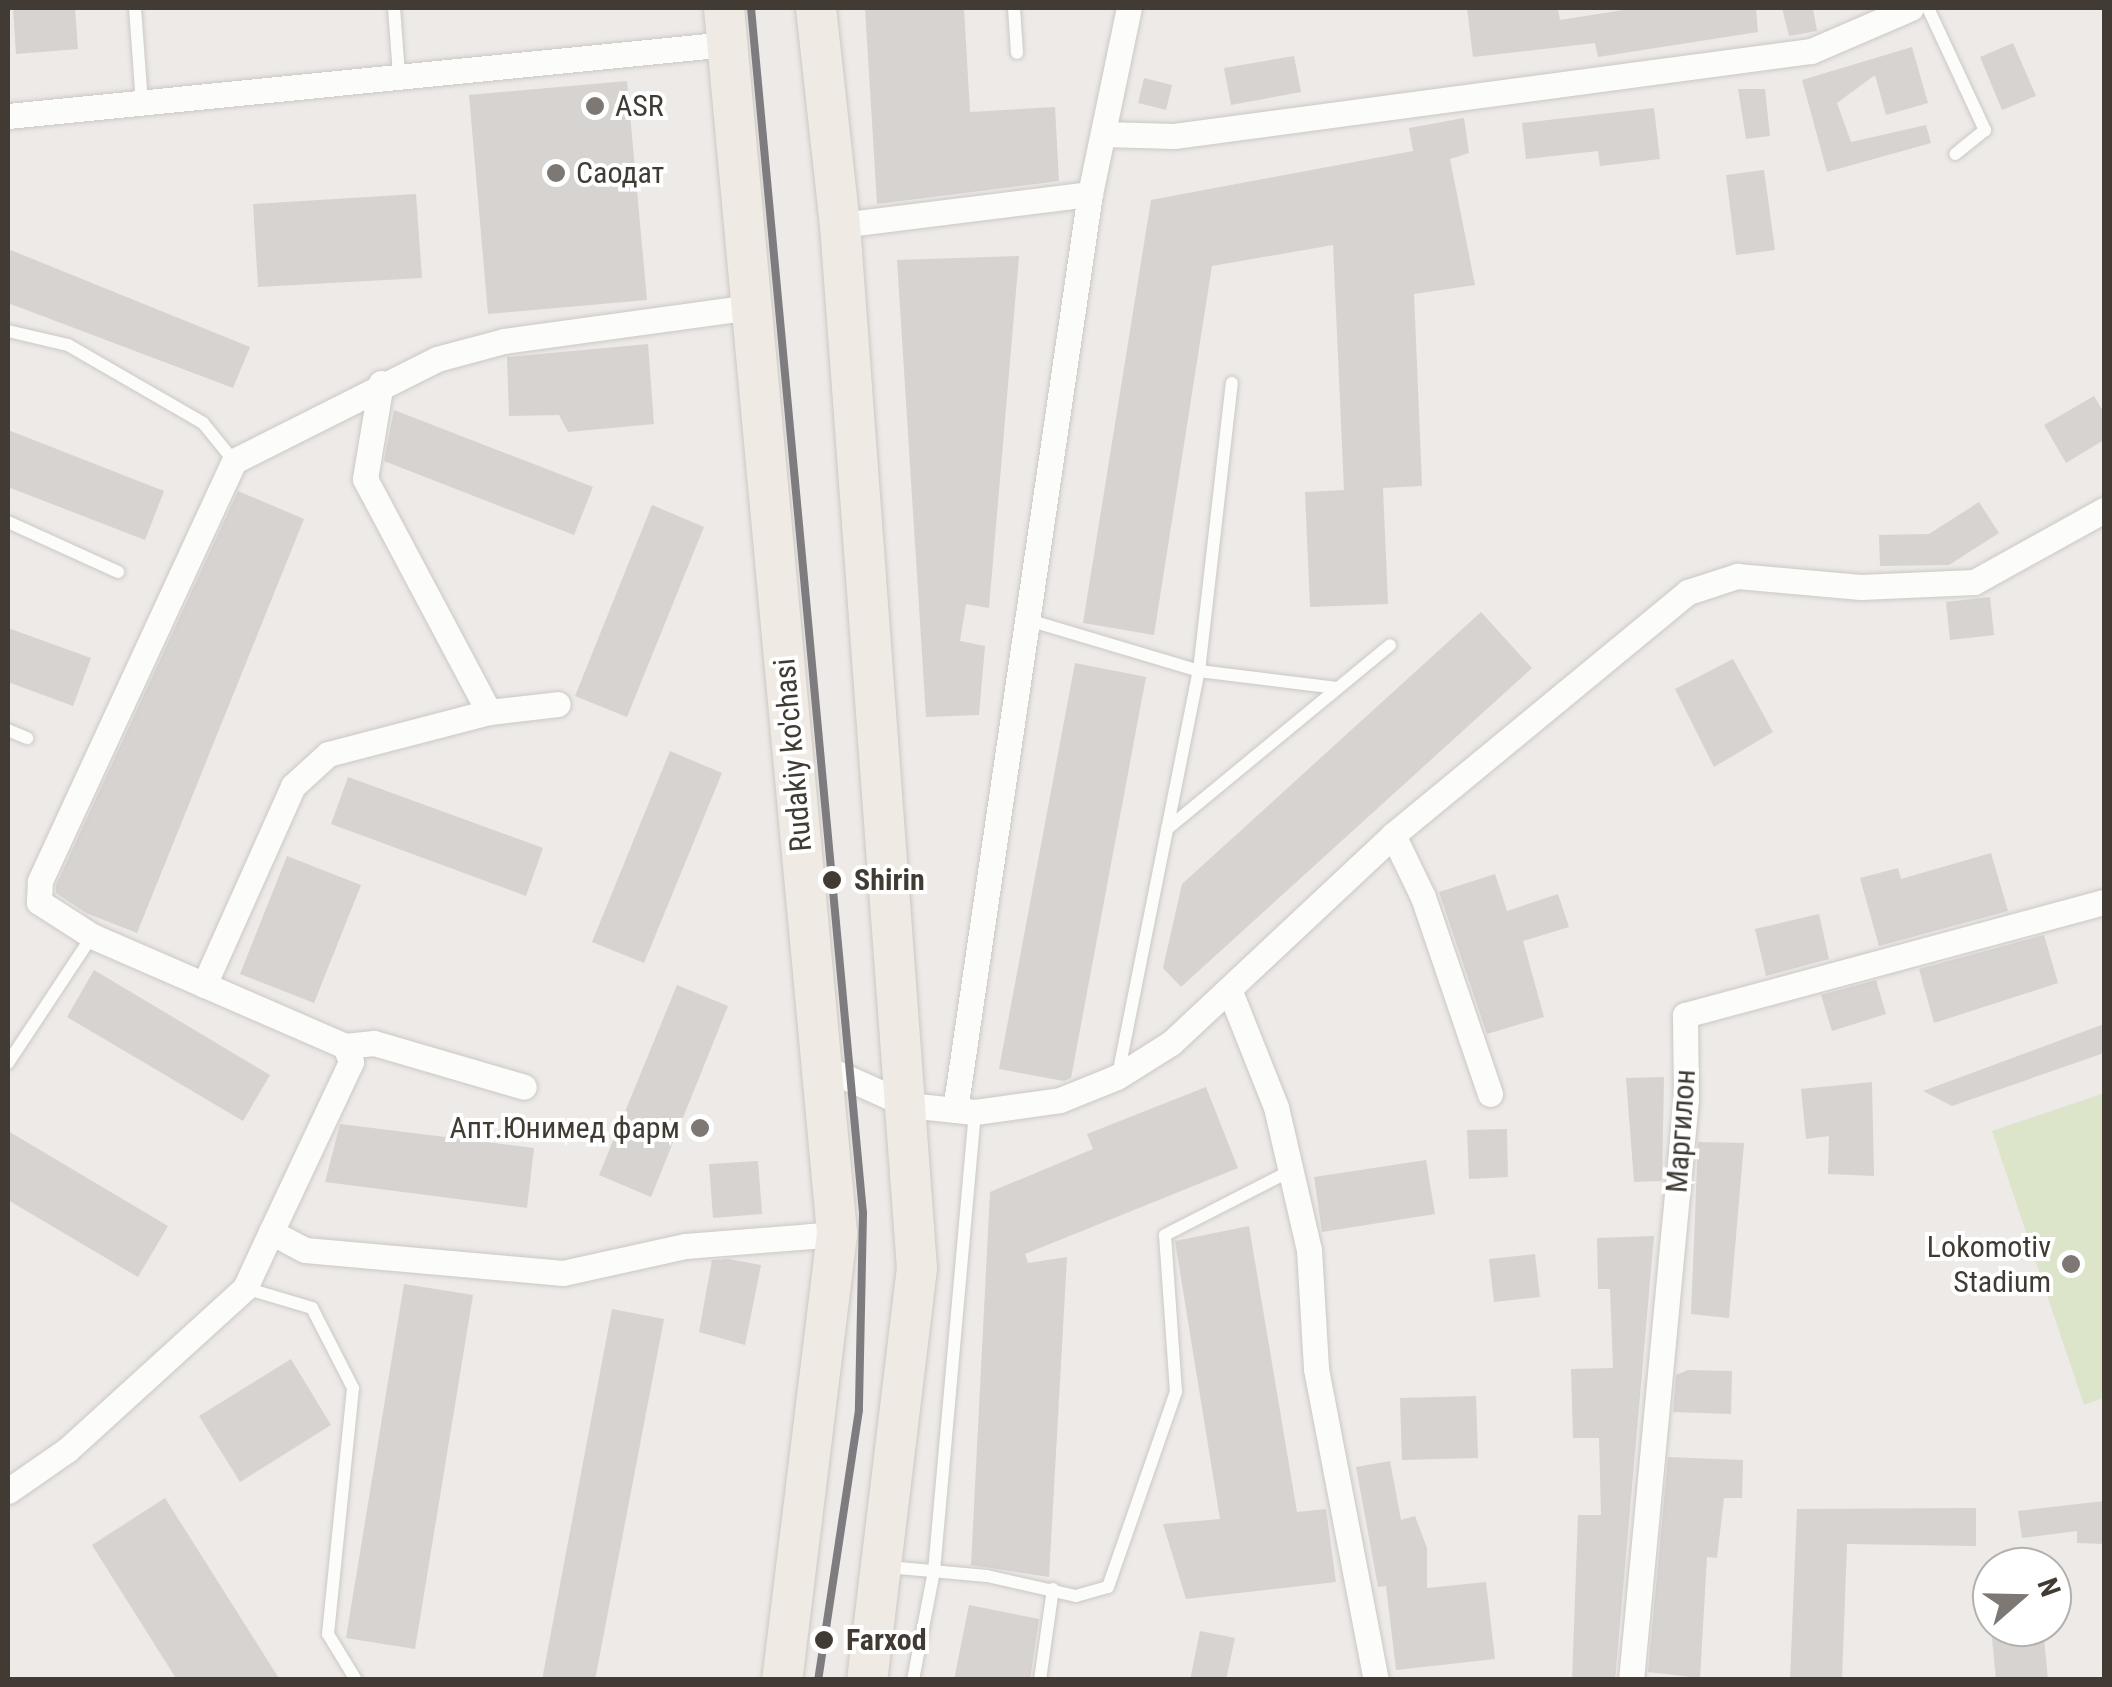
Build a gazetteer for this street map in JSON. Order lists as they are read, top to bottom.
{
  "streets": {
    "main road": ["Rudakiy ko'chasi"],
    "street": ["Маргилон"]
  },
  "places": [
    "ASR",
    "Саодат",
    "Shirin",
    "Апт.Юнимед фарм",
    "Lokomotiv Stadium",
    "Farxod"
  ],
  "north": "right"
}
